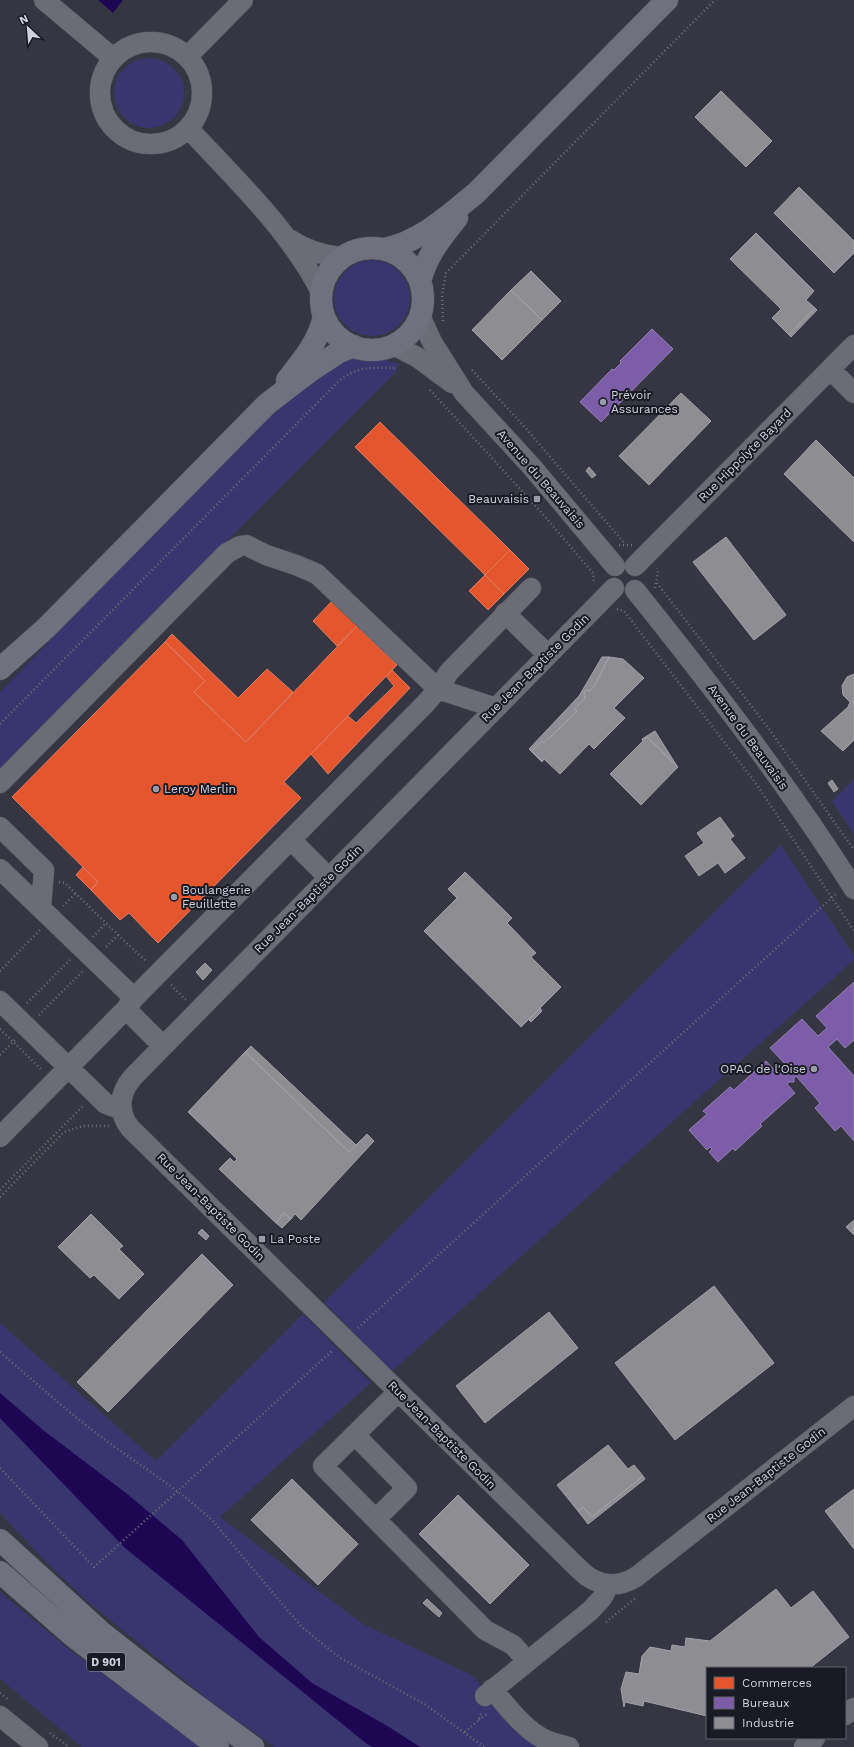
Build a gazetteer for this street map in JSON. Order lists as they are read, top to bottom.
{
  "streets": {
    "main road": ["D 901"],
    "street": ["Rue Hippolyte Bayard", "Avenue du Beauvaisis", "Rue Jean-Baptiste Godin"]
  },
  "crossings": [
    ["Rue Hippolyte Bayard", "Avenue du Beauvaisis"],
    ["Rue Hippolyte Bayard", "Rue Jean-Baptiste Godin"],
    ["Avenue du Beauvaisis", "Rue Jean-Baptiste Godin"]
  ],
  "places": {
    "other": [
      "Prévoir Assurances",
      "Leroy Merlin",
      "Boulangerie Feuillette",
      "OPAC de l'Oise"
    ],
    "transit": ["Beauvaisis", "La Poste"]
  },
  "legend": ["Commerces", "Bureaux", "Industrie"],
  "north": "top left"
}
